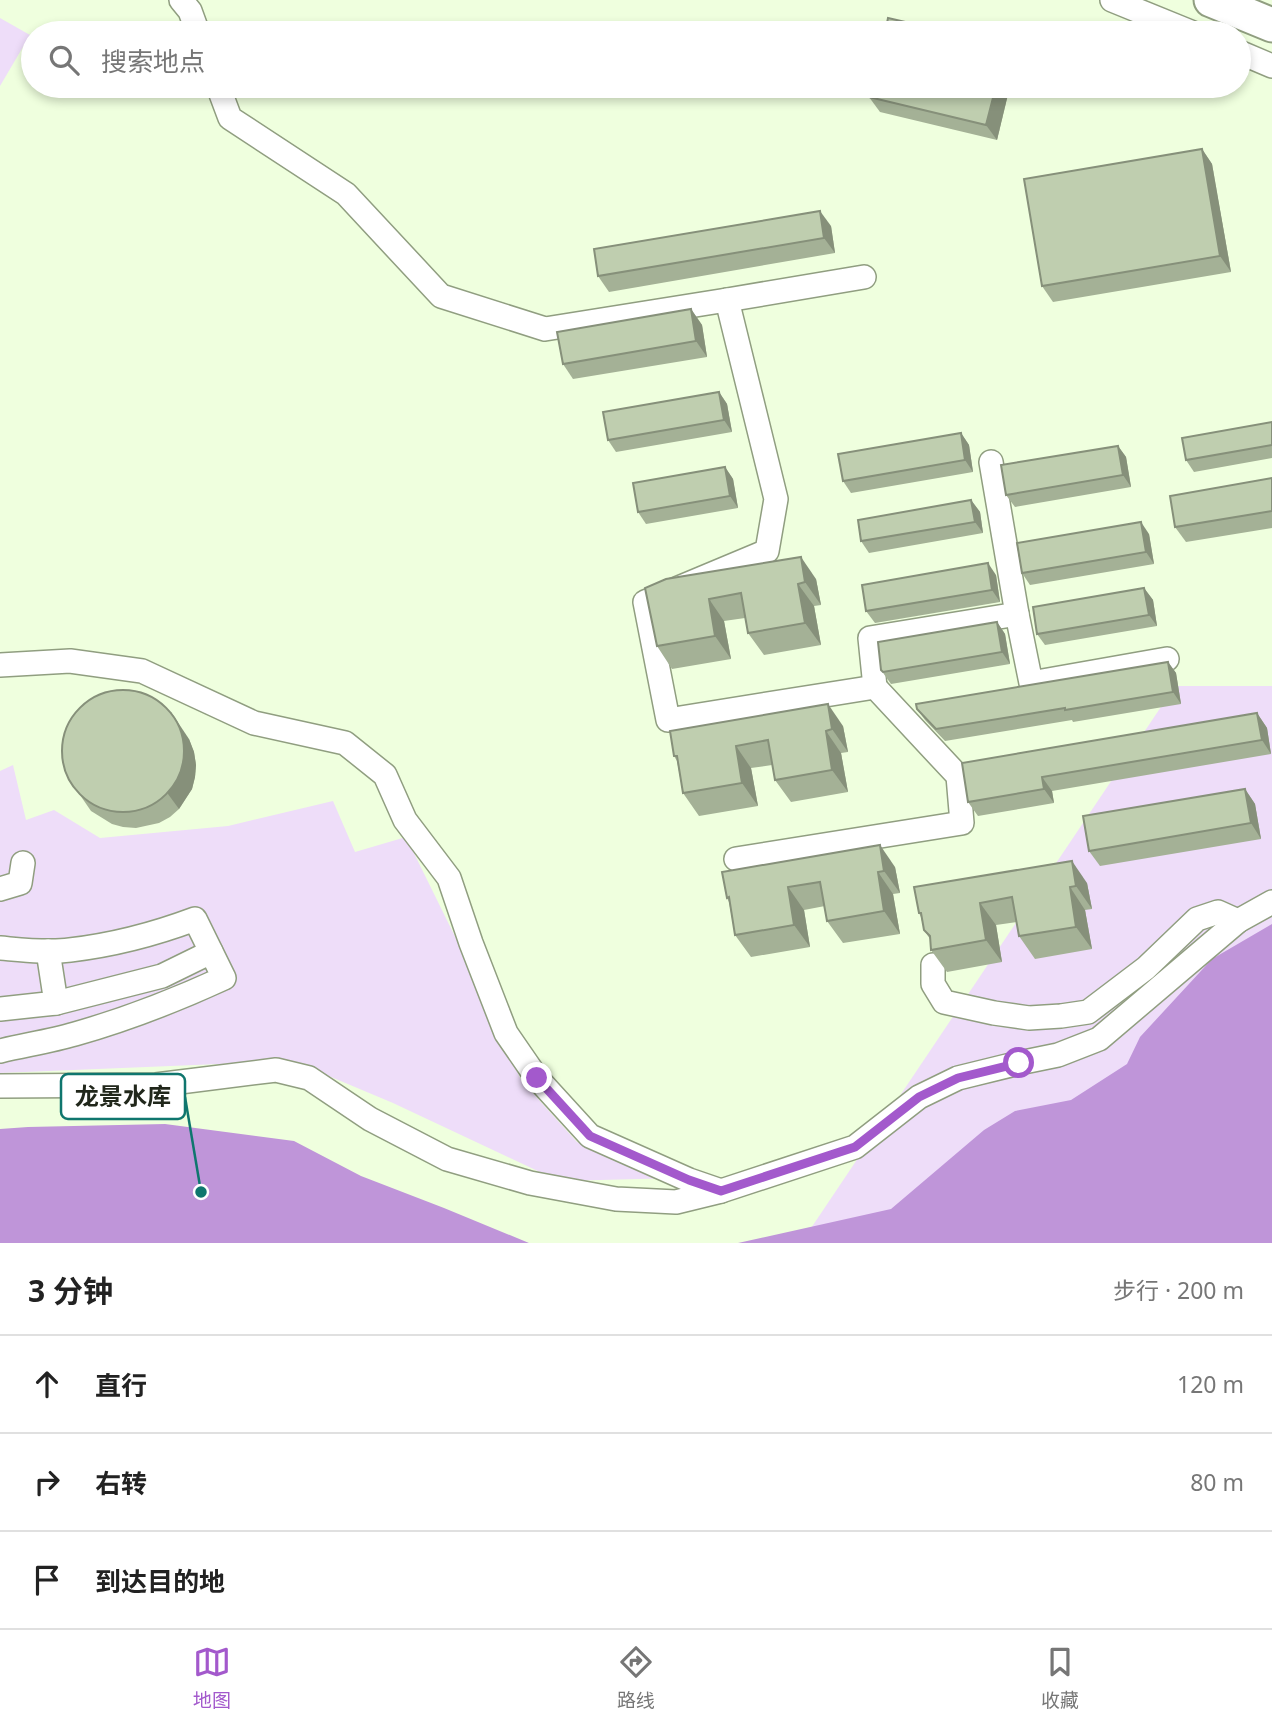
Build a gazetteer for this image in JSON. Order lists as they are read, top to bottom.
{
  "places": ["龙景水库"],
  "page": {
    "search": "搜索地点",
    "heading": ["3 分钟", "步行 · 200 m"],
    "list": [
      ["直行", "120 m"],
      ["右转", "80 m"],
      "到达目的地"
    ],
    "nav": ["地图", "路线", "收藏"]
  }
}
